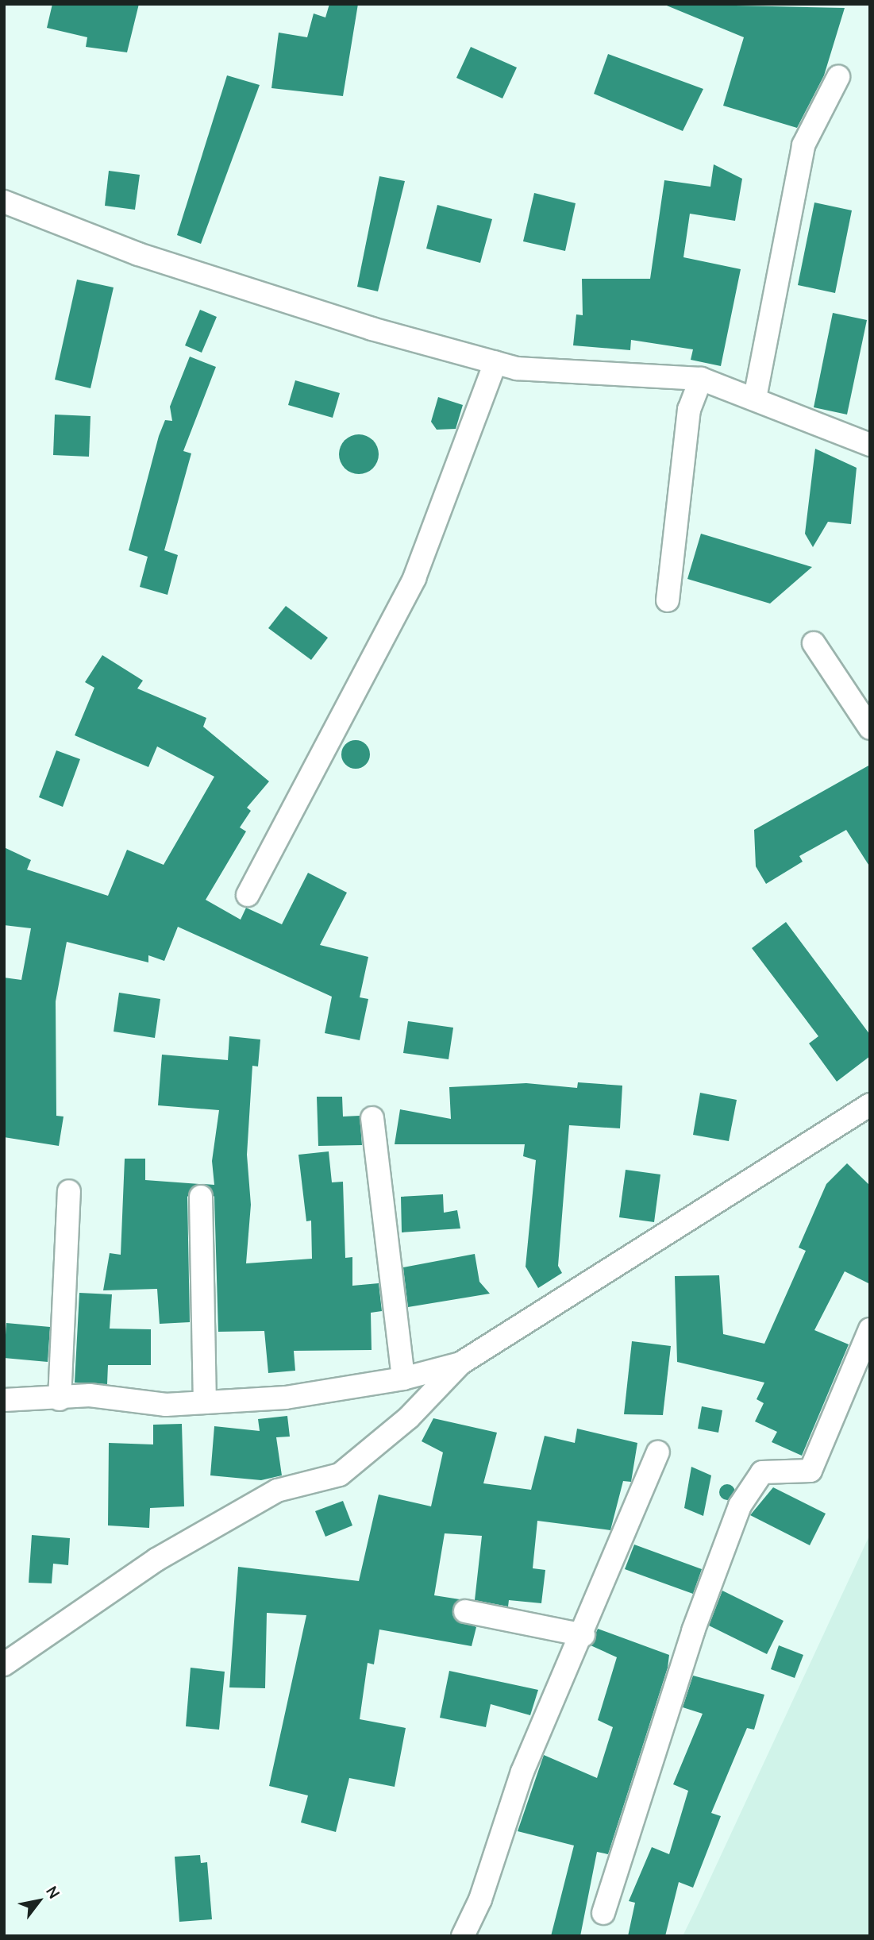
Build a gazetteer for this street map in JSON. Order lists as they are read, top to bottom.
{
  "north": "top right"
}
